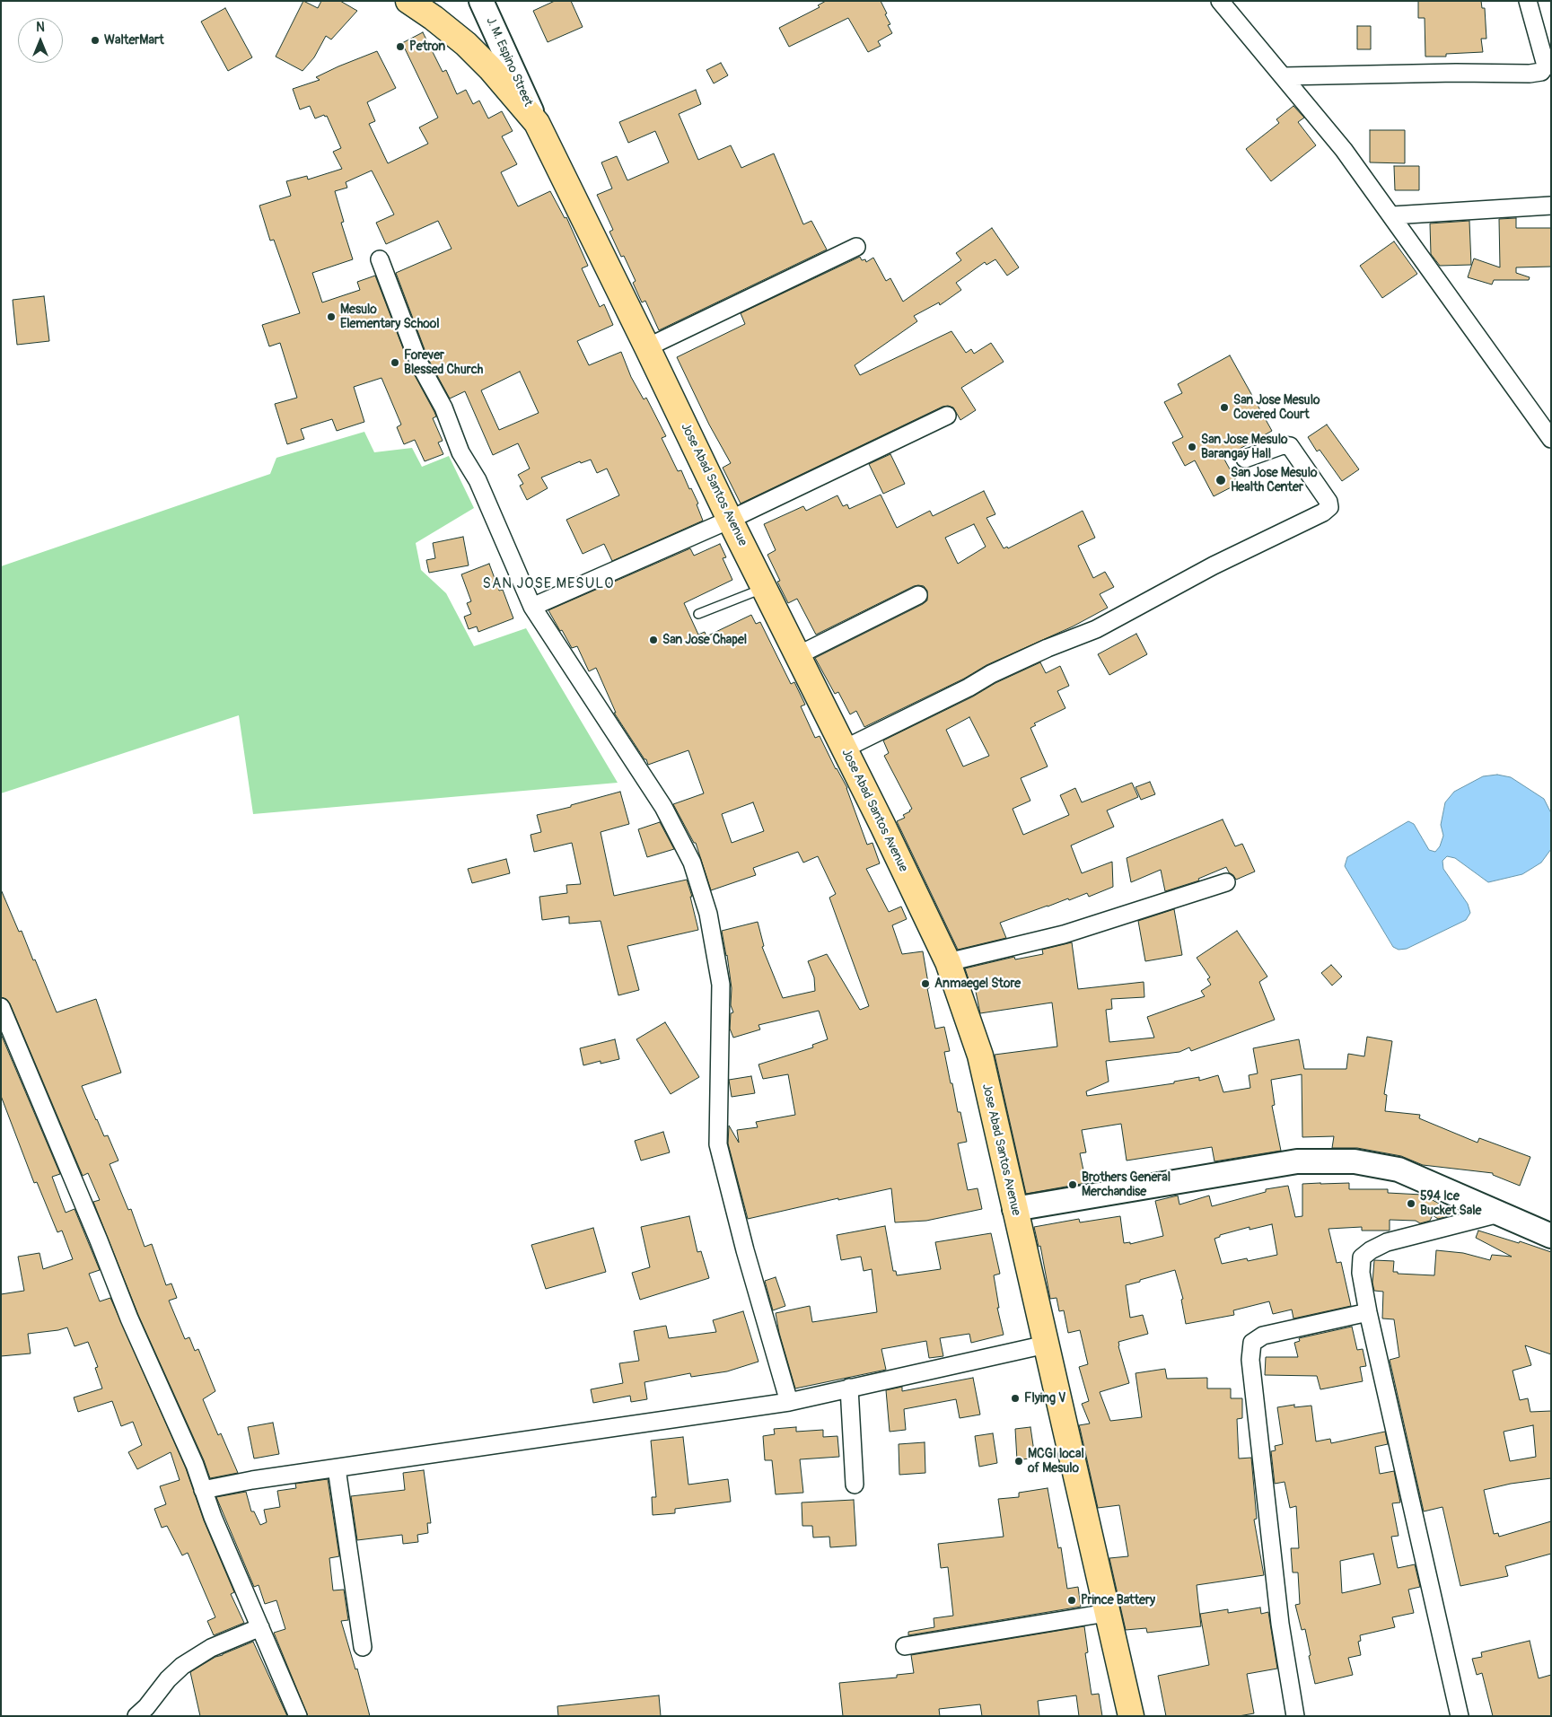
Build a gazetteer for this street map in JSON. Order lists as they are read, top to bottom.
{
  "streets": {
    "highway": ["Jose Abad Santos Avenue"],
    "main road": ["J. M. Espino Street"]
  },
  "crossings": [
    ["J. M. Espino Street", "Jose Abad Santos Avenue"]
  ],
  "districts": ["SAN JOSE MESULO"],
  "places": [
    "WalterMart",
    "Petron",
    "Mesulo Elementary School",
    "Forever Blessed Church",
    "San Jose Mesulo Covered Court",
    "San Jose Mesulo Barangay Hall",
    "San Jose Mesulo Health Center",
    "San Jose Chapel",
    "Anmaegel Store",
    "Brothers General Merchandise",
    "594 Ice Bucket Sale",
    "Flying V",
    "MCGI local of Mesulo",
    "Prince Battery"
  ],
  "north": "top"
}
